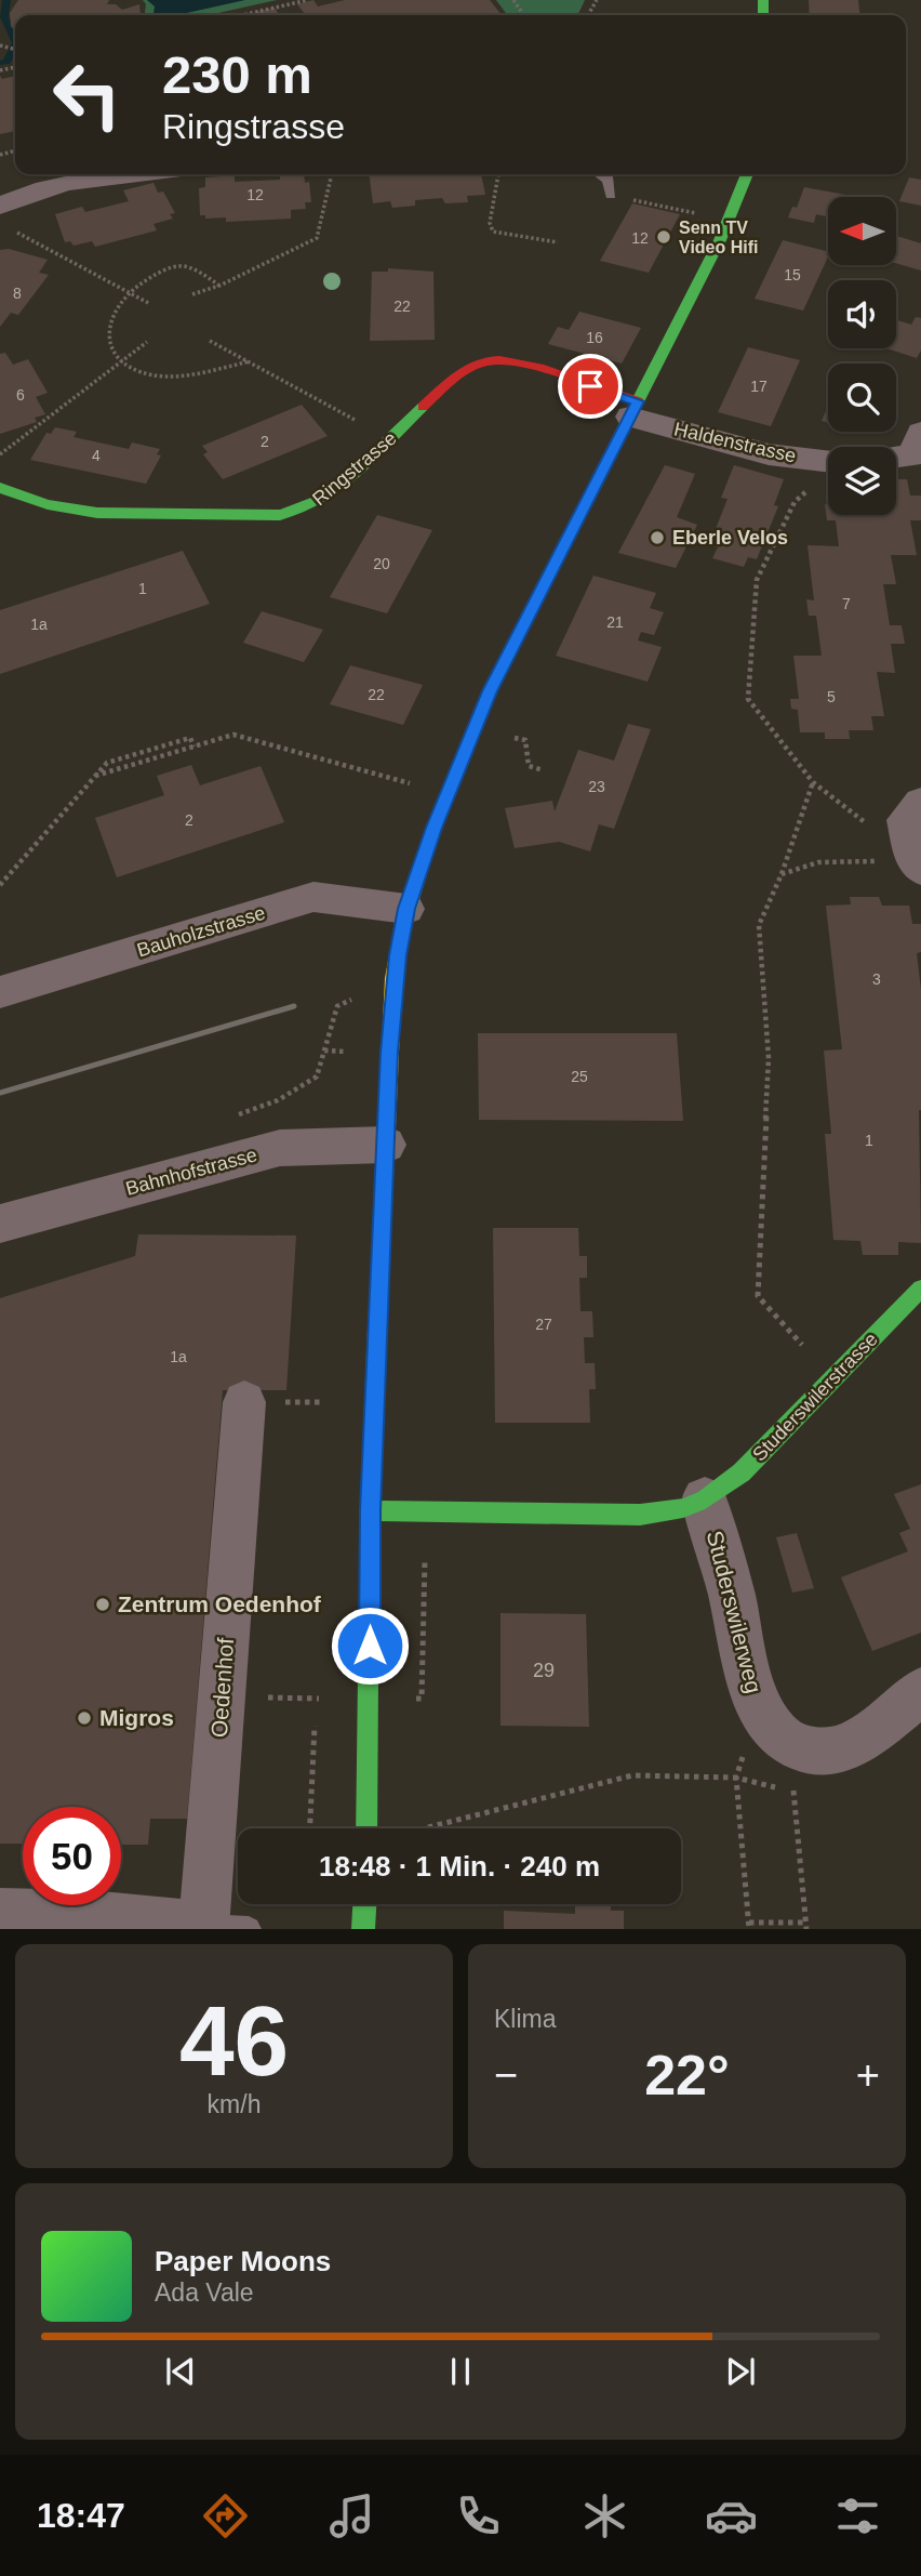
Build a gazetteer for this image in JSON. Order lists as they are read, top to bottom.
{
  "streets": {
    "main road": ["Ringstrasse", "Studerswilerstrasse"],
    "street": [
      "Haldenstrasse",
      "Bauholzstrasse",
      "Bahnhofstrasse",
      "Studerswilerweg",
      "Oedenhof"
    ]
  },
  "crossings": [
    ["Haldenstrasse", "Ringstrasse"],
    ["Studerswilerstrasse", "Studerswilerweg"]
  ],
  "places": [
    "Senn TV Video Hifi",
    "Eberle Velos",
    "Zentrum Oedenhof",
    "Migros"
  ],
  "house_numbers": [
    "12",
    "12",
    "15",
    "8",
    "22",
    "16",
    "17",
    "6",
    "2",
    "4",
    "20",
    "1",
    "7",
    "21",
    "1a",
    "22",
    "5",
    "23",
    "2",
    "3",
    "25",
    "1",
    "27",
    "1a",
    "29"
  ],
  "north": "left",
  "page": {
    "turn": ["230 m", "Ringstrasse"],
    "limit": "50",
    "trip": "18:48 · 1 Min. · 240 m",
    "tile": [
      ["46", "km/h"],
      "Klima"
    ],
    "heat": ["−", "22°", "+"],
    "song": ["Paper Moons", "Ada Vale"],
    "tabs": "18:47"
  }
}
